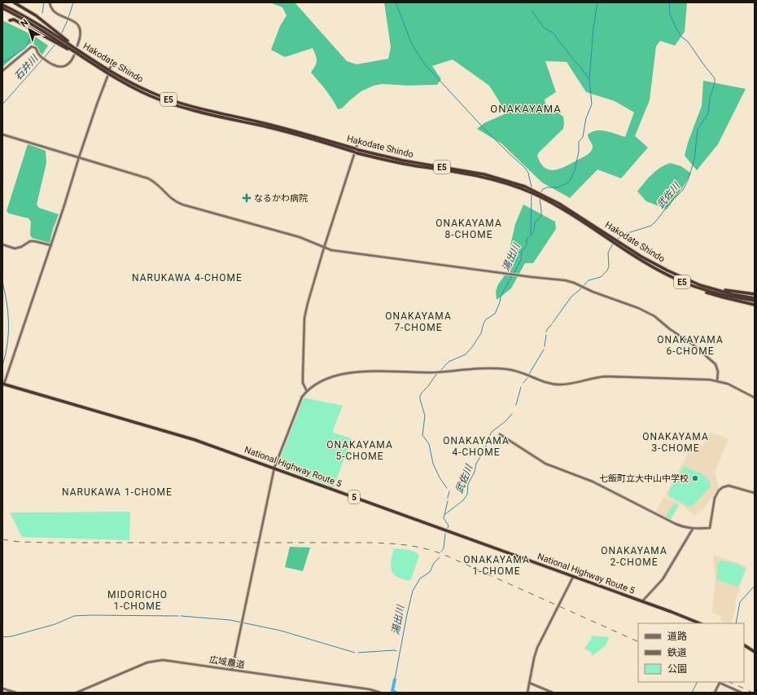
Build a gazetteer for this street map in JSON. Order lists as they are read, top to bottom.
{
  "streets": {
    "highway": [
      "Hakodate Shindo",
      "E5",
      "National Highway Route 5",
      "5"
    ],
    "street": ["広域農道"]
  },
  "districts": [
    "ONAKAYAMA",
    "ONAKAYAMA 8-CHOME",
    "NARUKAWA 4-CHOME",
    "ONAKAYAMA 7-CHOME",
    "ONAKAYAMA 6-CHOME",
    "ONAKAYAMA 3-CHOME",
    "ONAKAYAMA 4-CHOME",
    "ONAKAYAMA 5-CHOME",
    "NARUKAWA 1-CHOME",
    "ONAKAYAMA 2-CHOME",
    "ONAKAYAMA 1-CHOME",
    "MIDORICHO 1-CHOME"
  ],
  "water": ["石井川", "武佐川", "湯出川"],
  "places": {
    "health": ["なるかわ病院"],
    "other": ["七飯町立大中山中学校"]
  },
  "legend": ["道路", "鉄道", "公園"],
  "north": "top left"
}
